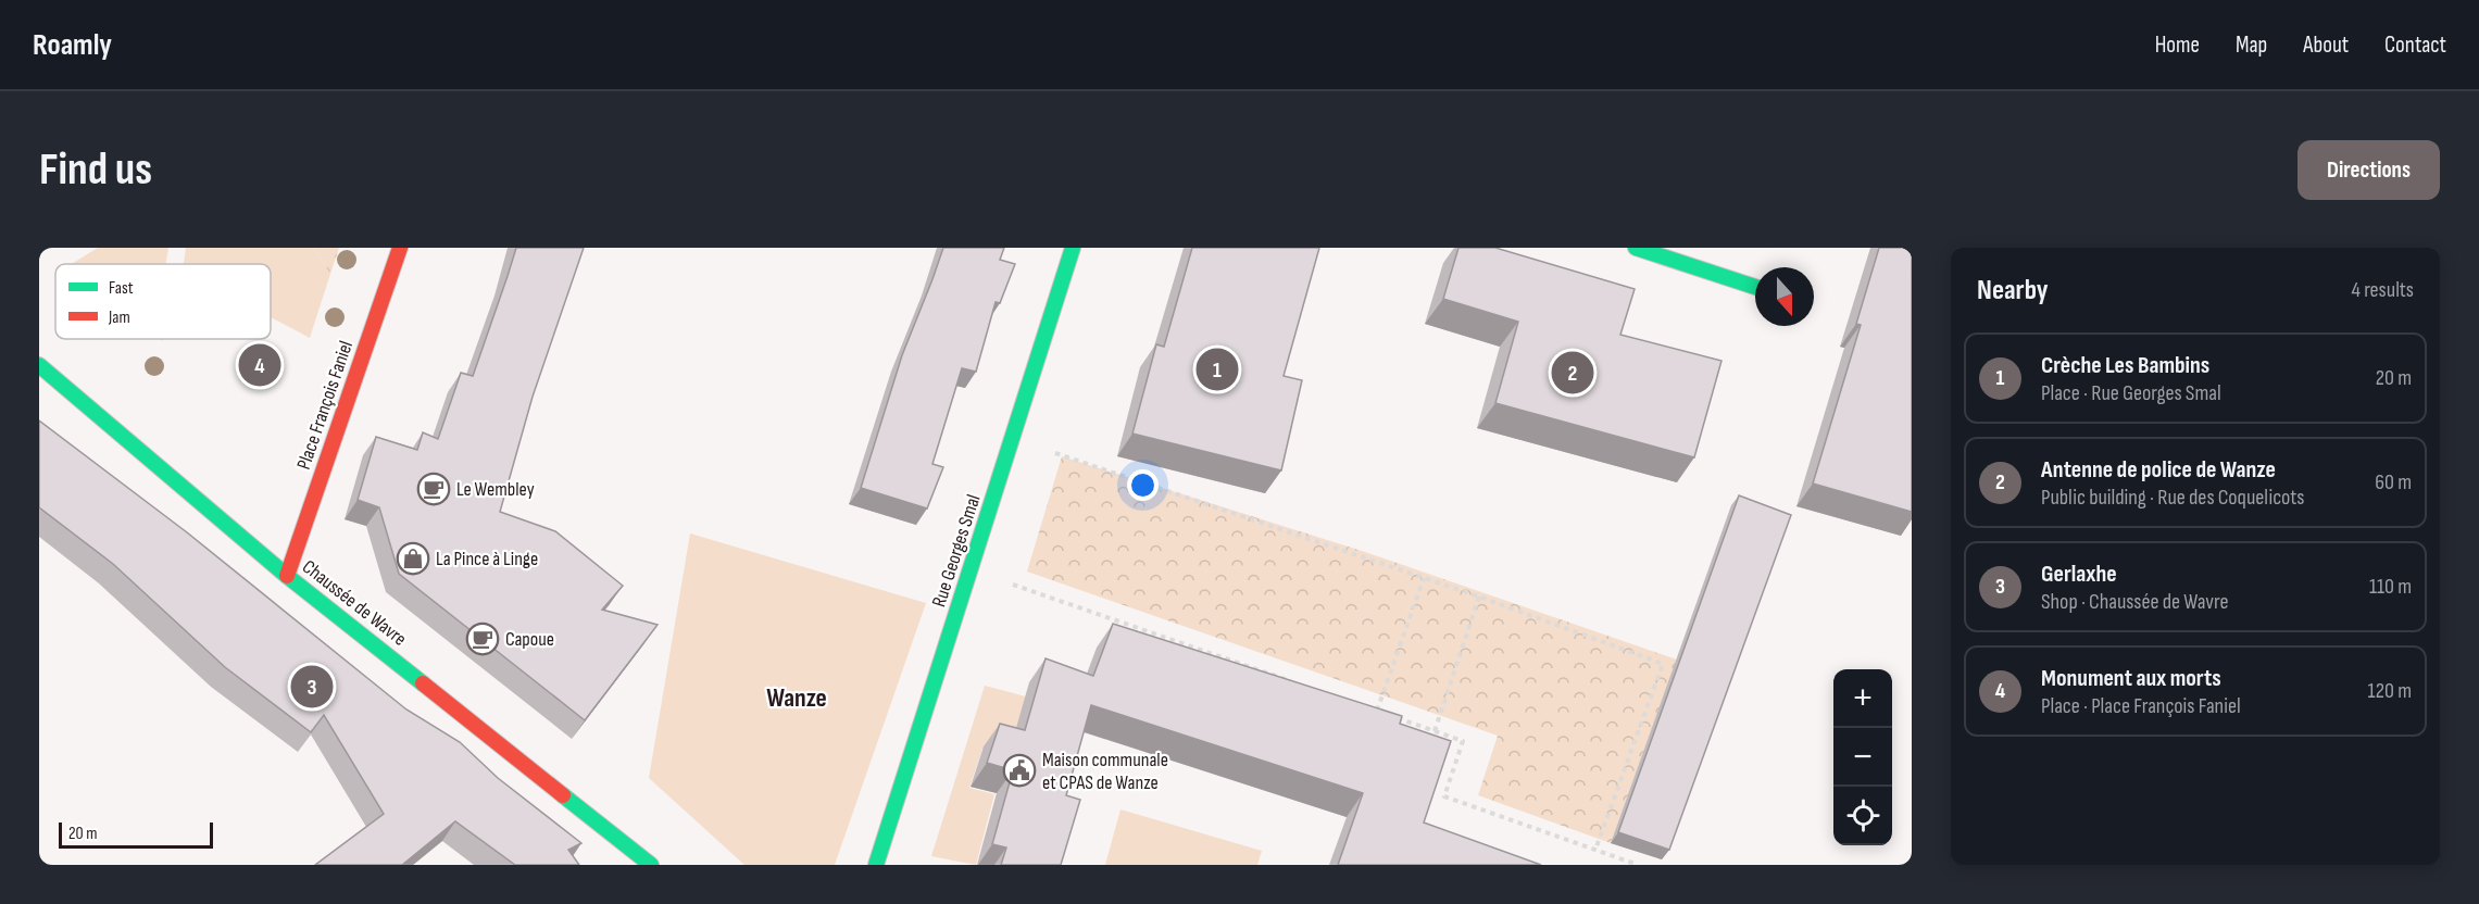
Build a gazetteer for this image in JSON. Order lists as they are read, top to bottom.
{
  "streets": {
    "street": ["Place François Faniel", "Rue Georges Smal", "Chaussée de Wavre"]
  },
  "crossings": [
    ["Place François Faniel", "Chaussée de Wavre"]
  ],
  "districts": ["Wanze"],
  "places": {
    "cafe": ["Le Wembley", "Capoue"],
    "shop": ["La Pince à Linge"],
    "public building": ["Maison communale et CPAS de Wanze"]
  },
  "legend": ["Fast", "Jam"],
  "scale_bar": "20 m",
  "north": "bottom",
  "page": {
    "header": "Roamly",
    "nav": [
      "Home",
      "Map",
      "About",
      "Contact"
    ],
    "buttons": "Directions",
    "title": "Find us",
    "heading": ["Nearby", "4 results"],
    "list": [
      {
        "mark": "1",
        "name": "Crèche Les Bambins",
        "note": "Place · Rue Georges Smal",
        "value": "20 m"
      },
      {
        "mark": "2",
        "name": "Antenne de police de Wanze",
        "note": "Public building · Rue des Coquelicots",
        "value": "60 m"
      },
      {
        "mark": "3",
        "name": "Gerlaxhe",
        "note": "Shop · Chaussée de Wavre",
        "value": "110 m"
      },
      {
        "mark": "4",
        "name": "Monument aux morts",
        "note": "Place · Place François Faniel",
        "value": "120 m"
      }
    ],
    "pins": [
      "4",
      "1",
      "2",
      "3"
    ],
    "map_buttons": ["+", "−"],
    "scale": "20 m"
  }
}
